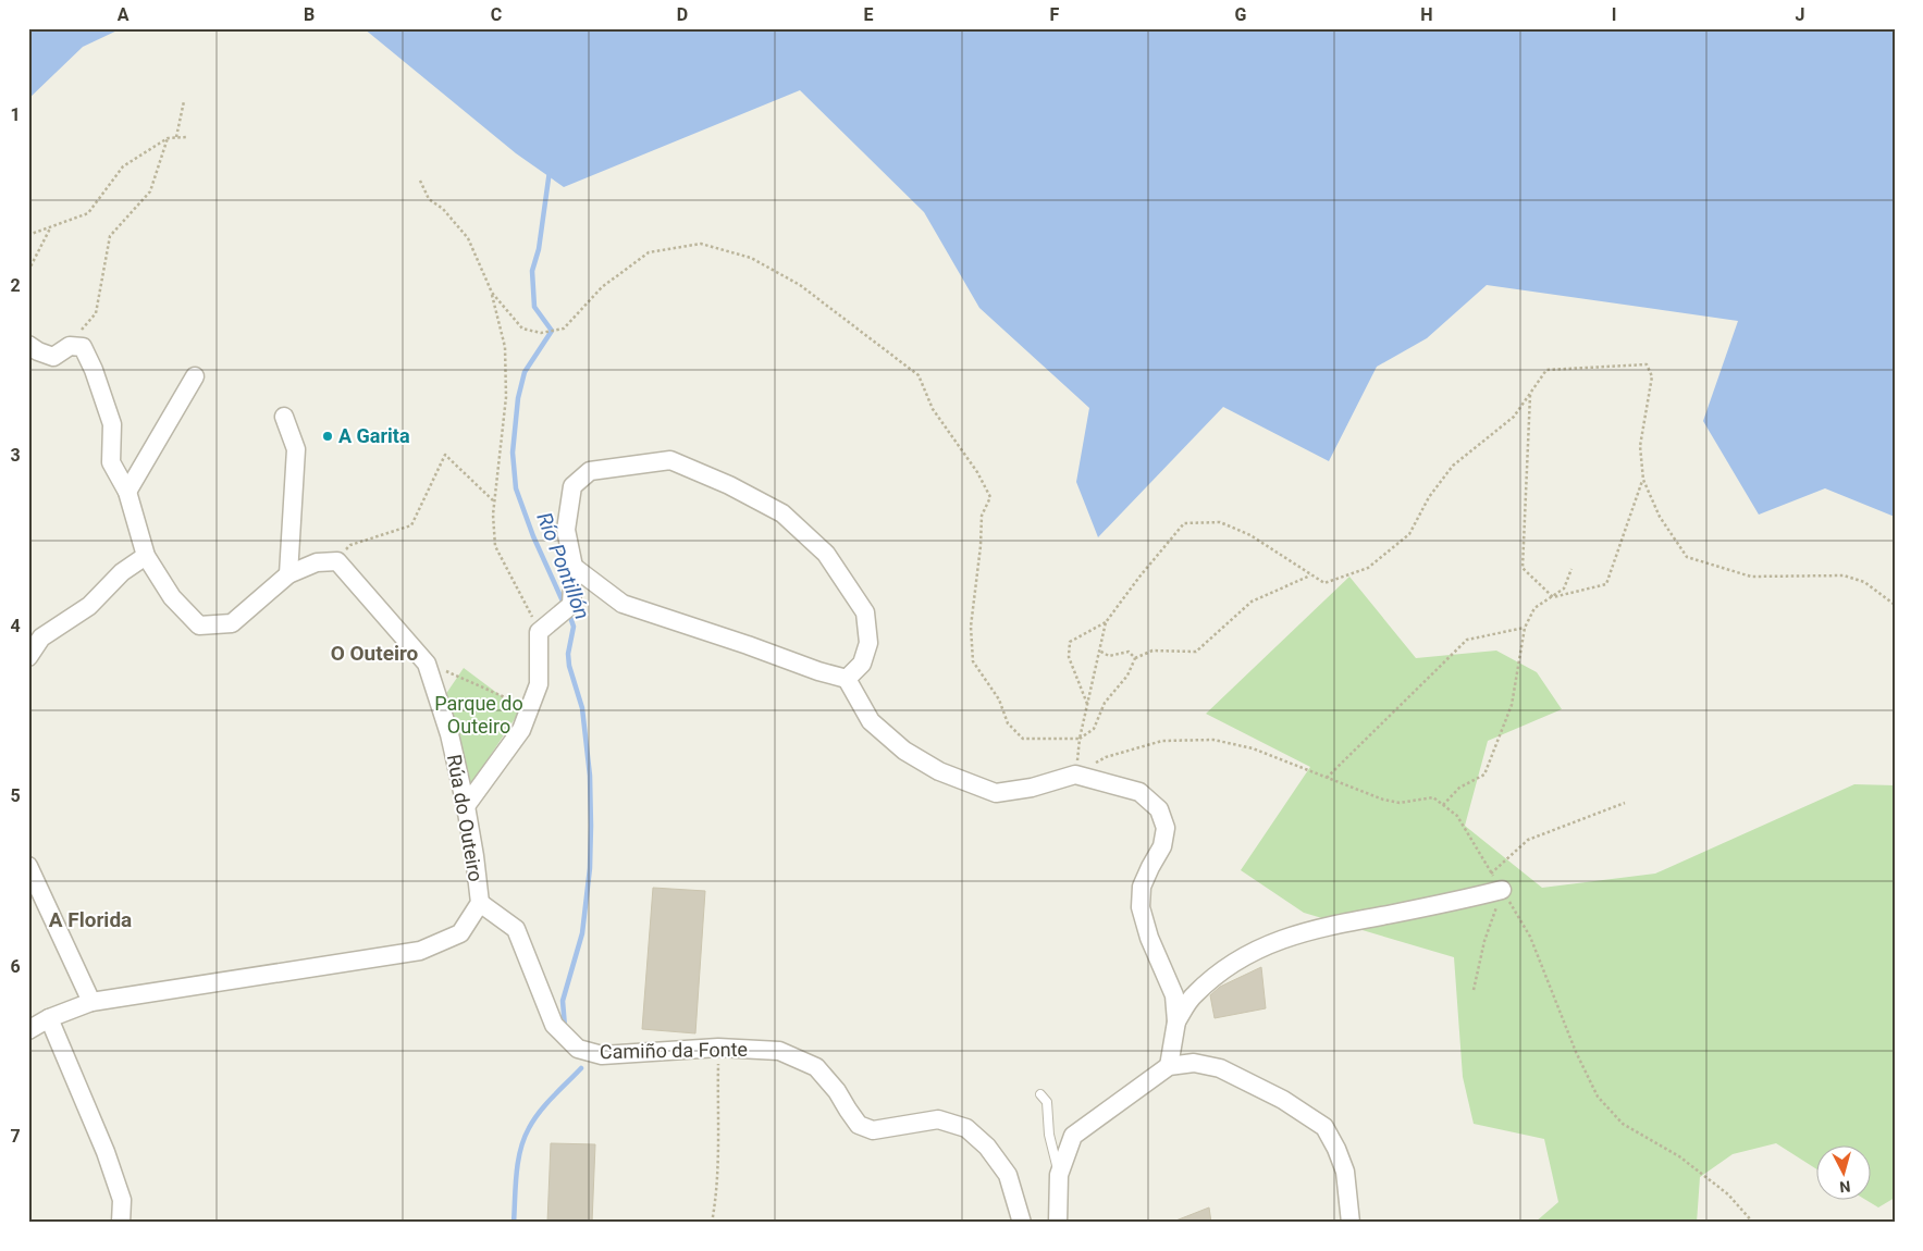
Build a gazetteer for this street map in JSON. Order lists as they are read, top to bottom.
{
  "streets": {
    "street": ["Rúa do Outeiro", "Camiño da Fonte"]
  },
  "crossings": [
    ["Rúa do Outeiro", "Camiño da Fonte"]
  ],
  "districts": ["O Outeiro", "A Florida"],
  "water": ["Río Pontillón"],
  "parks": ["Parque do Outeiro"],
  "places": ["A Garita"],
  "north": "bottom",
  "grid": {
    "columns": [
      "A",
      "B",
      "C",
      "D",
      "E",
      "F",
      "G",
      "H",
      "I",
      "J"
    ],
    "rows": [
      "1",
      "2",
      "3",
      "4",
      "5",
      "6",
      "7"
    ]
  }
}
